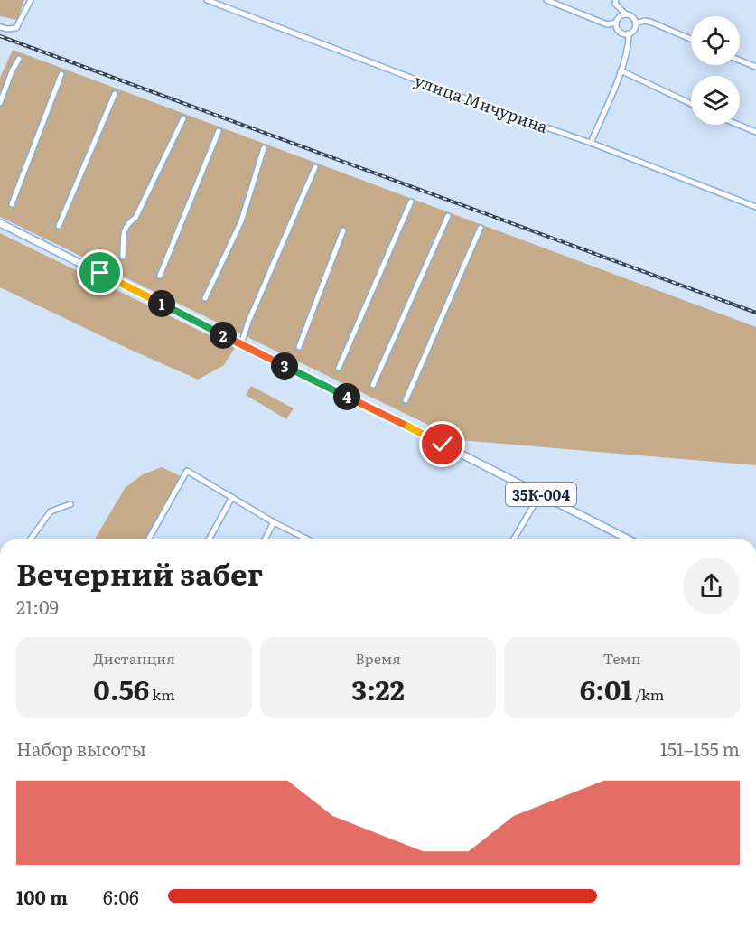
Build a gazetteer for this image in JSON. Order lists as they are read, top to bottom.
{
  "streets": {
    "main road": ["35К-004"],
    "street": ["улица Мичурина"]
  },
  "page": {
    "pins": [
      "1",
      "2",
      "3",
      "4"
    ],
    "heading": ["Вечерний забег", "21:09"],
    "stats": [
      ["Дистанция", "0.56 km"],
      ["Время", "3:22"],
      ["Темп", "6:01 /km"]
    ],
    "chart": ["Набор высоты", "151–155 m"],
    "list": [
      {
        "name": "100 m",
        "note": "6:06"
      }
    ]
  }
}
